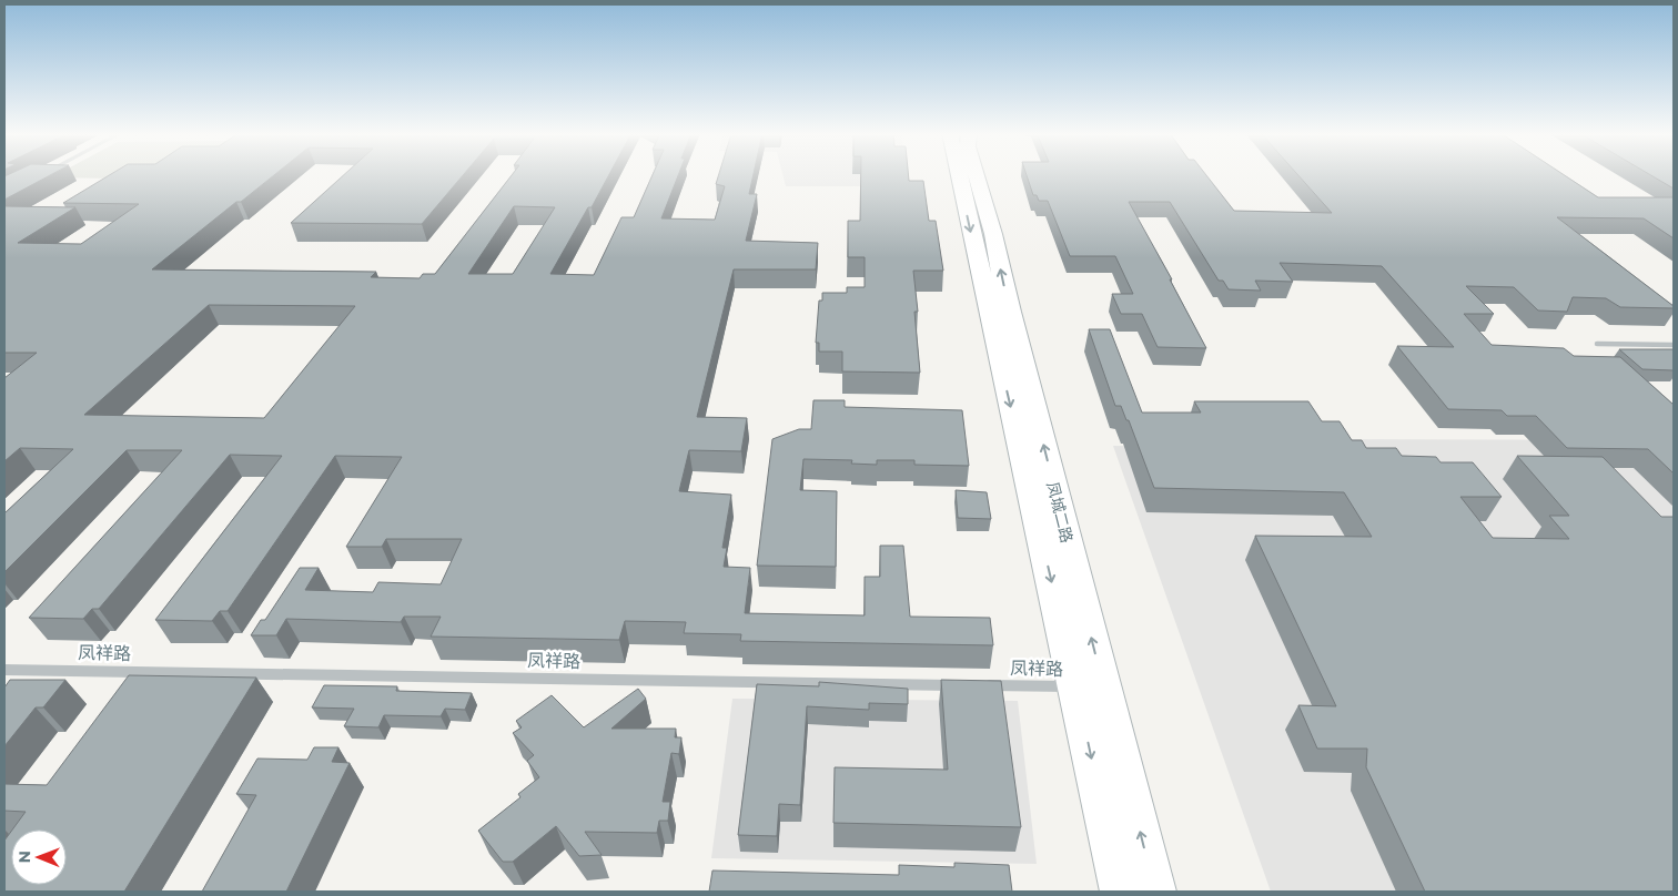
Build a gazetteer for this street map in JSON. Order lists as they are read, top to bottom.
{
  "streets": {
    "main road": ["凤城二路"],
    "street": ["凤祥路"]
  },
  "crossings": [
    ["凤城二路", "凤祥路"]
  ],
  "north": "left"
}
